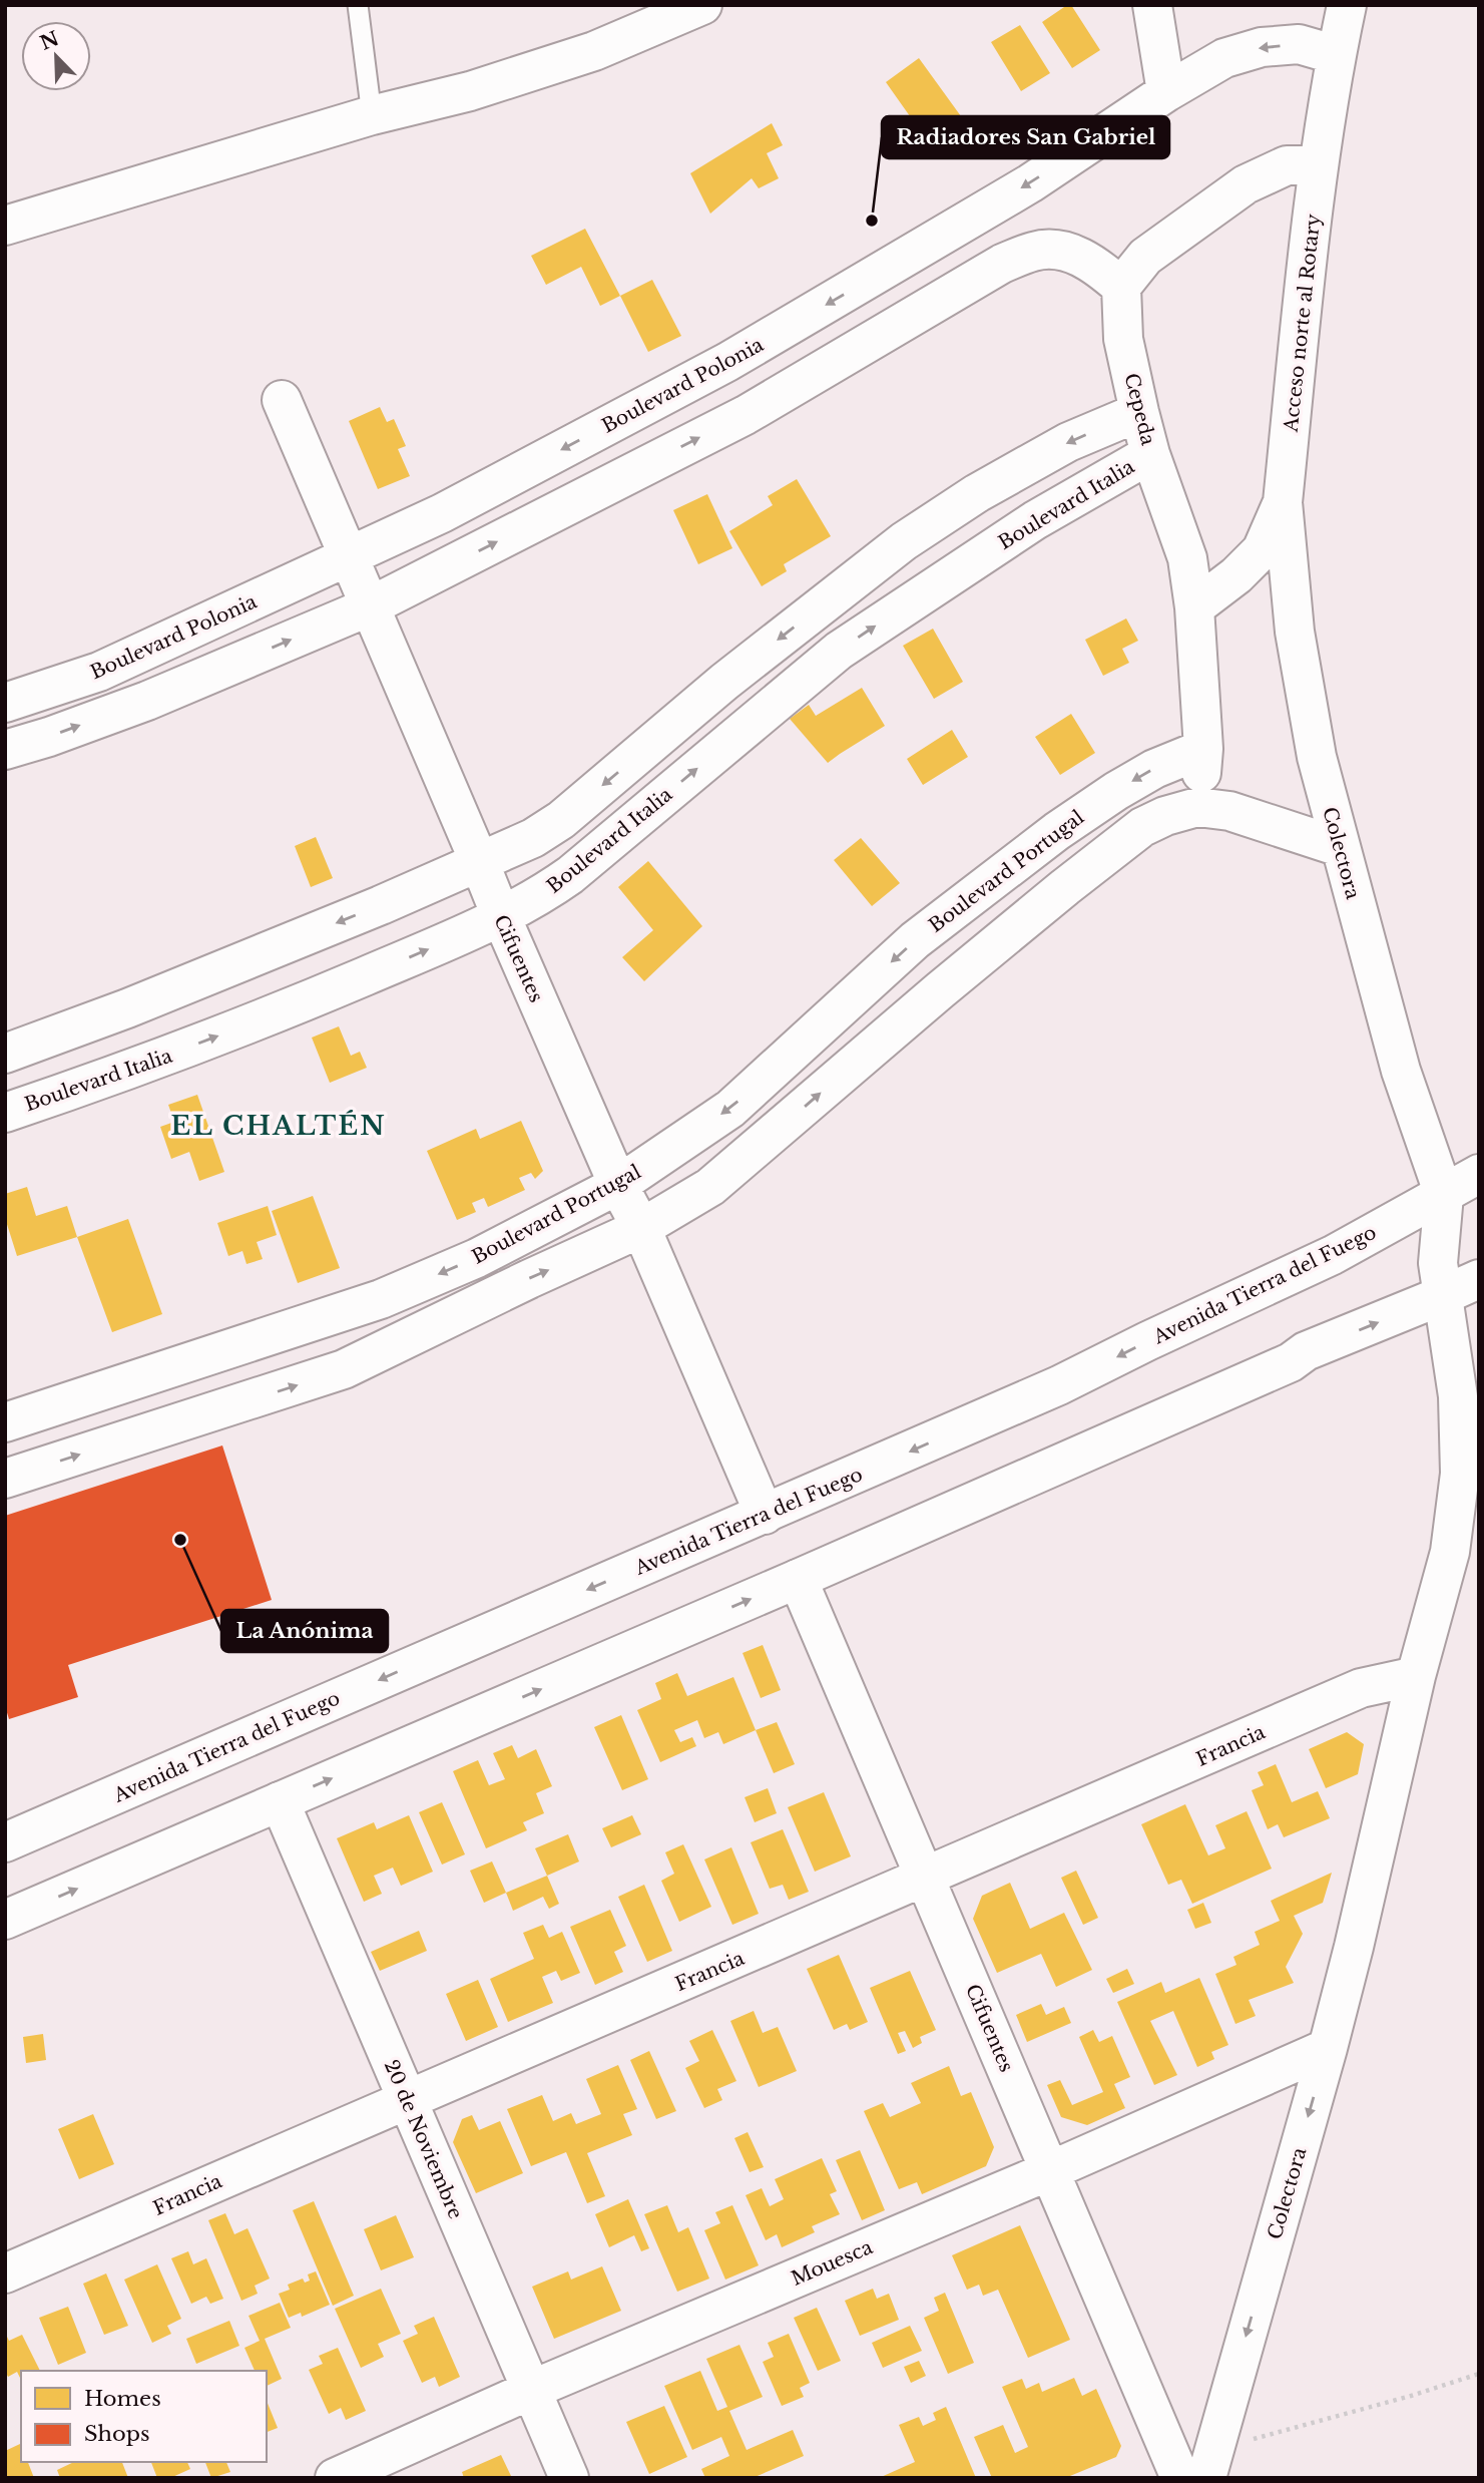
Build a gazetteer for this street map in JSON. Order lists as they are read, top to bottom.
{
  "streets": {
    "street": [
      "Acceso norte al Rotary",
      "Boulevard Polonia",
      "Cepeda",
      "Boulevard Italia",
      "Colectora",
      "Boulevard Portugal",
      "Cifuentes",
      "Avenida Tierra del Fuego",
      "Francia",
      "20 de Noviembre",
      "Mouesca"
    ]
  },
  "crossings": [
    ["Acceso norte al Rotary", "Boulevard Polonia"],
    ["Acceso norte al Rotary", "Cepeda"],
    ["Acceso norte al Rotary", "Colectora"],
    ["Boulevard Polonia", "Cifuentes"],
    ["Cepeda", "Boulevard Italia"],
    ["Cepeda", "Boulevard Portugal"],
    ["Boulevard Italia", "Cifuentes"],
    ["Colectora", "Cifuentes"],
    ["Colectora", "Avenida Tierra del Fuego"],
    ["Colectora", "Francia"],
    ["Colectora", "Mouesca"],
    ["Boulevard Portugal", "Cifuentes"],
    ["Cifuentes", "Avenida Tierra del Fuego"],
    ["Cifuentes", "Francia"],
    ["Cifuentes", "Mouesca"],
    ["Francia", "20 de Noviembre"],
    ["20 de Noviembre", "Mouesca"]
  ],
  "districts": ["EL CHALTÉN"],
  "places": ["Radiadores San Gabriel", "La Anónima"],
  "legend": ["Homes", "Shops"],
  "north": "top left"
}
